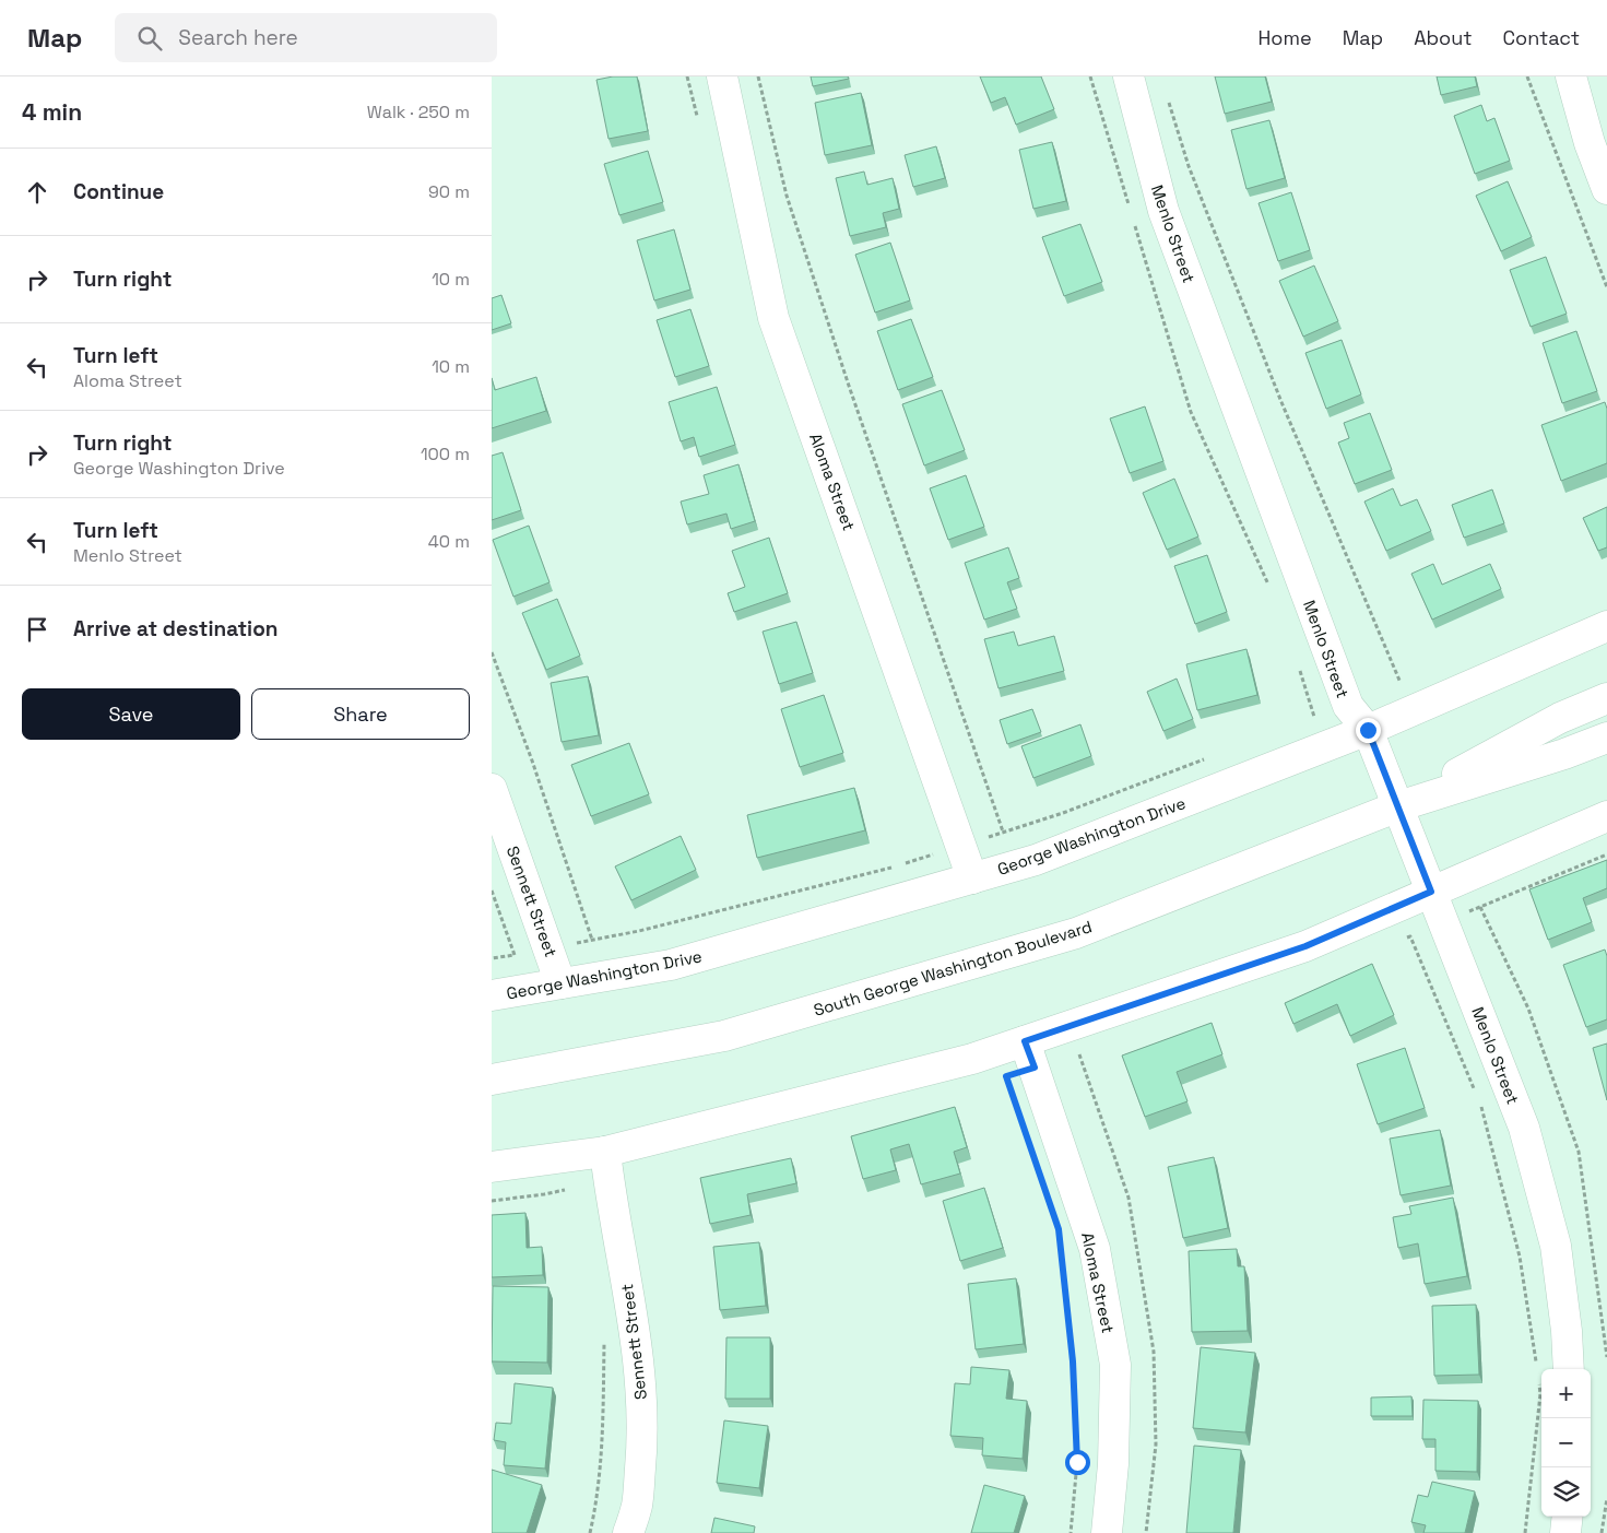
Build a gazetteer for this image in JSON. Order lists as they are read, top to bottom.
{
  "streets": {
    "street": [
      "Menlo Street",
      "Aloma Street",
      "George Washington Drive",
      "Sennett Street",
      "South George Washington Boulevard"
    ]
  },
  "crossings": [
    ["Menlo Street", "George Washington Drive"],
    ["Menlo Street", "South George Washington Boulevard"],
    ["Aloma Street", "George Washington Drive"],
    ["George Washington Drive", "Sennett Street"]
  ],
  "page": {
    "header": "Map",
    "search": "Search here",
    "nav": [
      "Home",
      "Map",
      "About",
      "Contact"
    ],
    "heading": ["4 min", "Walk · 250 m"],
    "list": [
      ["Continue", "90 m"],
      ["Turn right", "10 m"],
      ["Turn left", "Aloma Street", "10 m"],
      ["Turn right", "George Washington Drive", "100 m"],
      ["Turn left", "Menlo Street", "40 m"],
      "Arrive at destination"
    ],
    "buttons": ["Save", "Share"],
    "map_buttons": ["+", "−"]
  }
}
